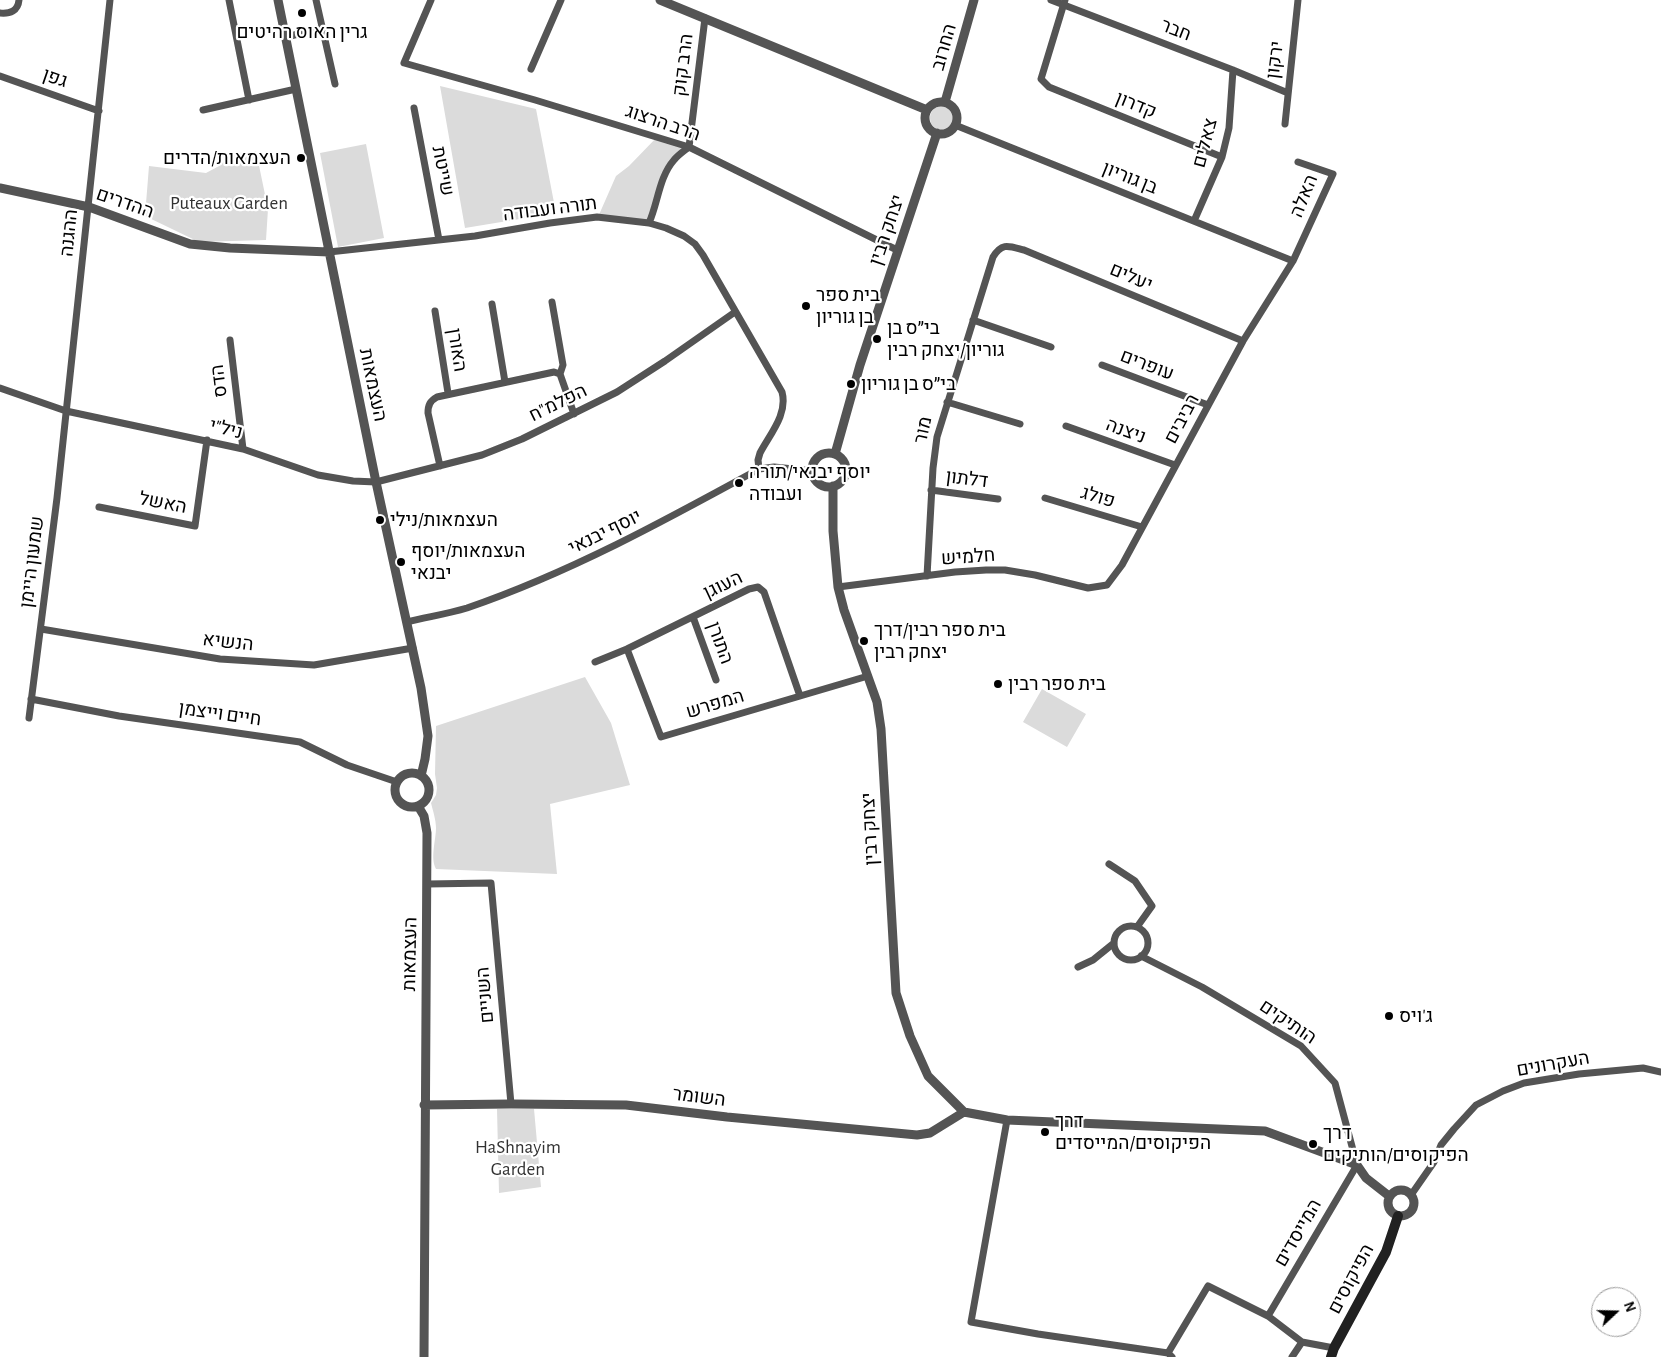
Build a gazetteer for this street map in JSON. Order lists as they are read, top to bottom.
{
  "streets": {
    "main road": ["הפיקוסים"],
    "street": [
      "חבר",
      "החרוב",
      "ירקון",
      "הרב קוק",
      "גפן",
      "קדרון",
      "הרב הרצוג",
      "צאלים",
      "שייטת",
      "בן גוריון",
      "האלה",
      "ההדרים",
      "תורה ועבודה",
      "יצחק רבין",
      "ההגנה",
      "יעלים",
      "האורן",
      "עופרים",
      "הדס",
      "העצמאות",
      "הפלמ\"ח",
      "רביבים",
      "ניל\"י",
      "מור",
      "ניצנה",
      "דלתון",
      "פולג",
      "האשל",
      "יוסף יבנאי",
      "חלמיש",
      "שמעון היימן",
      "העוגן",
      "הנשיא",
      "התורן",
      "המפרש",
      "חיים וייצמן",
      "השניים",
      "הותיקים",
      "העקרונים",
      "השומר",
      "המייסדים"
    ]
  },
  "crossings": [
    ["חבר", "ירקון"],
    ["חבר", "קדרון"],
    ["חבר", "צאלים"],
    ["החרוב", "בן גוריון"],
    ["החרוב", "יצחק רבין"],
    ["הרב קוק", "הרב הרצוג"],
    ["גפן", "ההגנה"],
    ["קדרון", "צאלים"],
    ["הרב הרצוג", "יצחק רבין"],
    ["צאלים", "בן גוריון"],
    ["שייטת", "תורה ועבודה"],
    ["בן גוריון", "האלה"],
    ["בן גוריון", "יצחק רבין"],
    ["בן גוריון", "רביבים"],
    ["האלה", "רביבים"],
    ["ההדרים", "תורה ועבודה"],
    ["ההדרים", "ההגנה"],
    ["ההדרים", "העצמאות"],
    ["תורה ועבודה", "העצמאות"],
    ["תורה ועבודה", "הפלמ\"ח"],
    ["תורה ועבודה", "יוסף יבנאי"],
    ["יצחק רבין", "יוסף יבנאי"],
    ["יצחק רבין", "חלמיש"],
    ["יצחק רבין", "המפרש"],
    ["יצחק רבין", "השומר"],
    ["ההגנה", "ניל\"י"],
    ["ההגנה", "שמעון היימן"],
    ["יעלים", "רביבים"],
    ["יעלים", "מור"],
    ["האורן", "הפלמ\"ח"],
    ["עופרים", "רביבים"],
    ["הדס", "ניל\"י"],
    ["העצמאות", "הפלמ\"ח"],
    ["העצמאות", "ניל\"י"],
    ["העצמאות", "יוסף יבנאי"],
    ["העצמאות", "הנשיא"],
    ["העצמאות", "חיים וייצמן"],
    ["העצמאות", "השניים"],
    ["העצמאות", "השומר"],
    ["הפלמ\"ח", "ניל\"י"],
    ["רביבים", "ניצנה"],
    ["רביבים", "פולג"],
    ["רביבים", "חלמיש"],
    ["ניל\"י", "האשל"],
    ["ניל\"י", "שמעון היימן"],
    ["מור", "דלתון"],
    ["מור", "חלמיש"],
    ["שמעון היימן", "הנשיא"],
    ["שמעון היימן", "חיים וייצמן"],
    ["העוגן", "התורן"],
    ["העוגן", "המפרש"],
    ["השניים", "השומר"],
    ["הותיקים", "המייסדים"],
    ["העקרונים", "הפיקוסים"]
  ],
  "parks": ["Puteaux Garden", "HaShnayim Garden"],
  "places": [
    "גרין האוס רהיטים",
    "העצמאות/הדרים",
    "בית ספר בן גוריון",
    "בי״ס בן גוריון/יצחק רבין",
    "בי״ס בן גוריון",
    "יוסף יבנאי/תורה ועבודה",
    "העצמאות/נילי",
    "העצמאות/יוסף יבנאי",
    "בית ספר רבין/דרך יצחק רבין",
    "בית ספר רבין",
    "ג'ויס",
    "דרך הפיקוסים/המייסדים",
    "דרך הפיקוסים/הותיקים"
  ],
  "north": "right"
}
